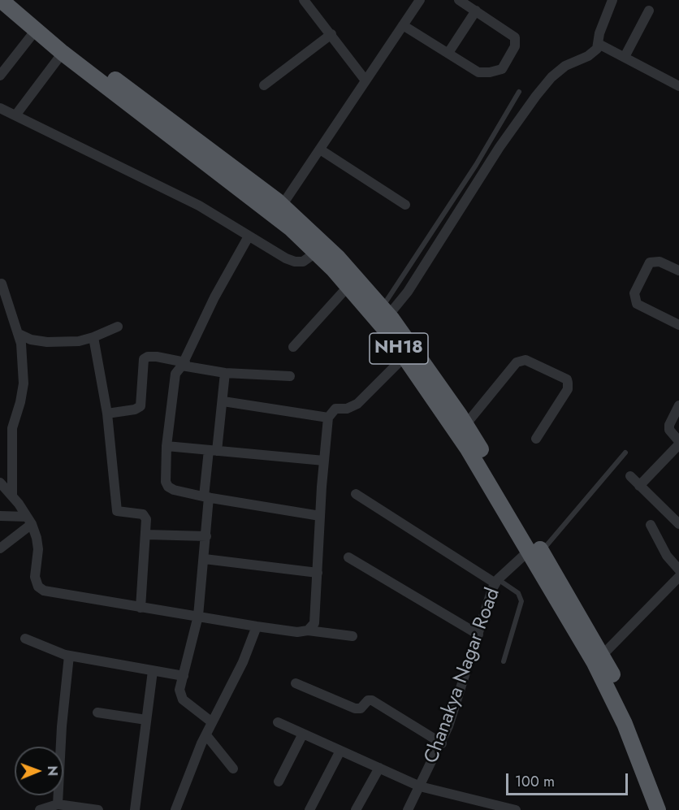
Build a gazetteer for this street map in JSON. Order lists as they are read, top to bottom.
{
  "streets": {
    "highway": ["NH18"],
    "street": ["Chanakya Nagar Road"]
  },
  "crossings": [
    ["NH18", "Chanakya Nagar Road"]
  ],
  "scale_bar": "100 m",
  "north": "right"
}
